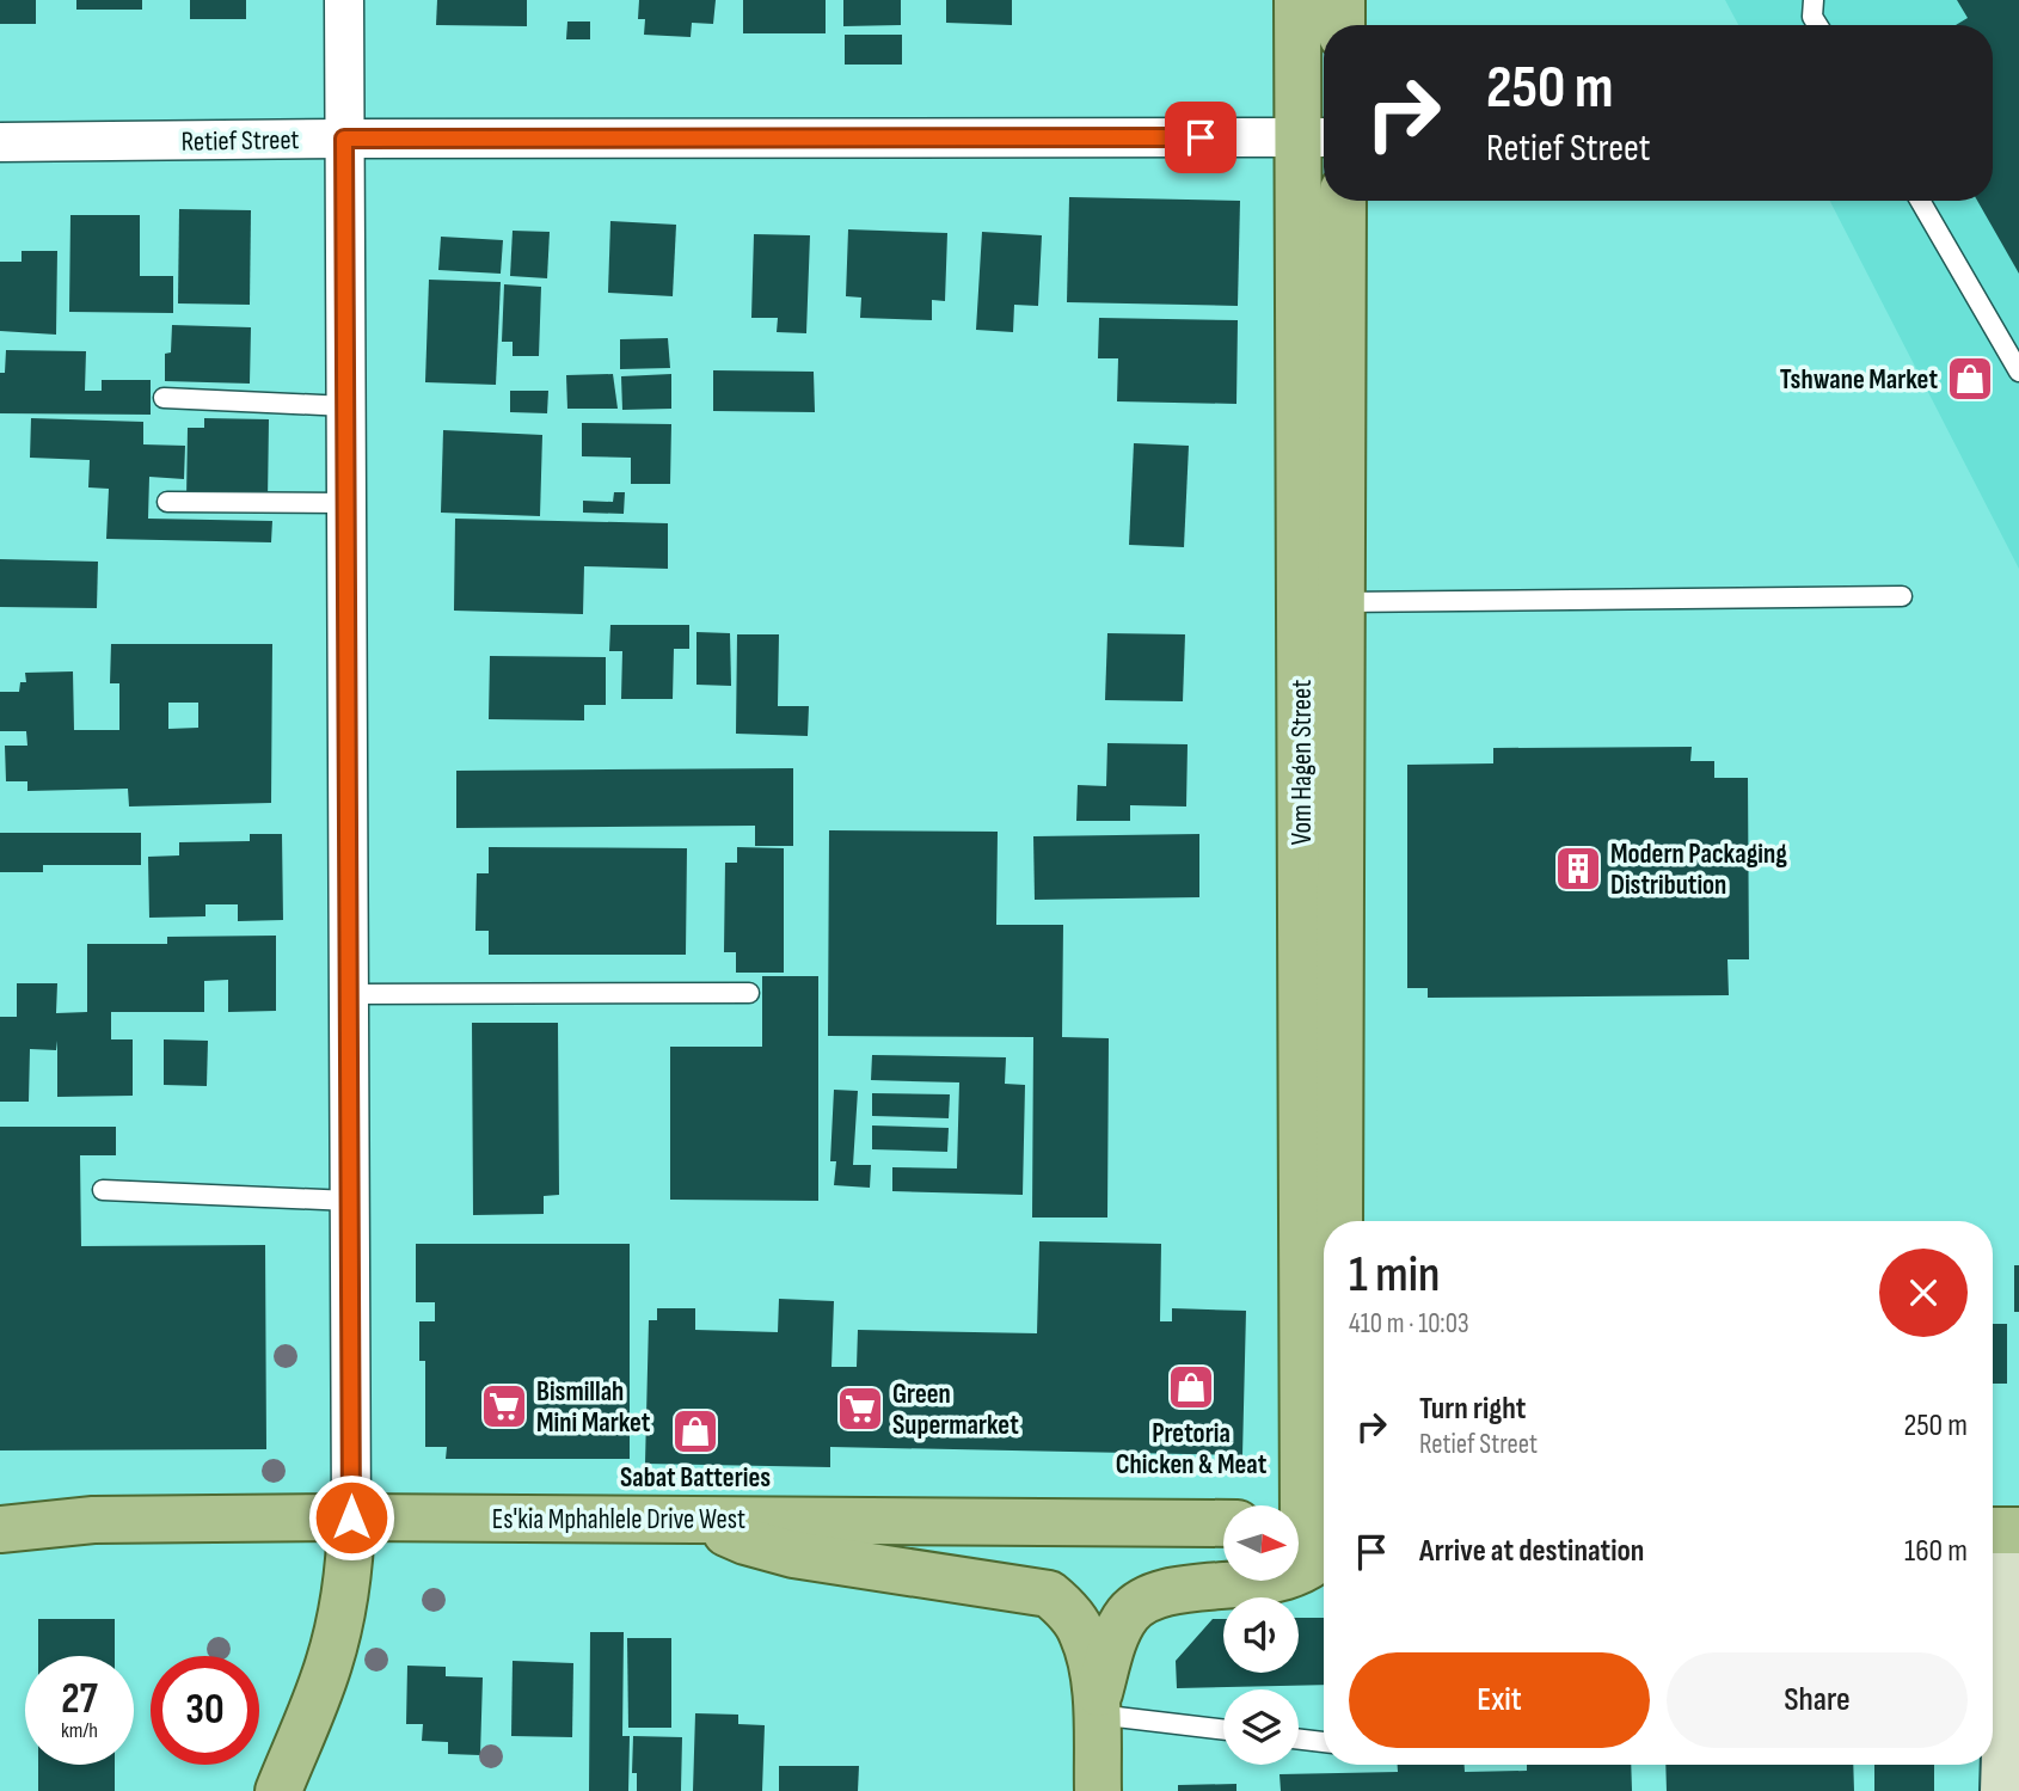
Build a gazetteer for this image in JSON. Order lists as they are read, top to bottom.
{
  "streets": {
    "main road": ["Vom Hagen Street", "Es'kia Mphahlele Drive West"],
    "street": ["Retief Street"]
  },
  "crossings": [
    ["Retief Street", "Vom Hagen Street"]
  ],
  "places": {
    "shop": ["Tshwane Market", "Pretoria Chicken & Meat", "Sabat Batteries"],
    "building": ["Modern Packaging Distribution"],
    "supermarket": ["Bismillah Mini Market", "Green Supermarket"]
  },
  "north": "right",
  "page": {
    "turn": ["250 m", "Retief Street"],
    "heading": ["1 min", "410 m · 10:03"],
    "list": [
      {
        "name": "Turn right",
        "note": "Retief Street",
        "value": "250 m"
      },
      {
        "name": "Arrive at destination",
        "value": "160 m"
      }
    ],
    "buttons": ["Exit", "Share"],
    "speed": "27 km/h",
    "limit": "30"
  }
}
